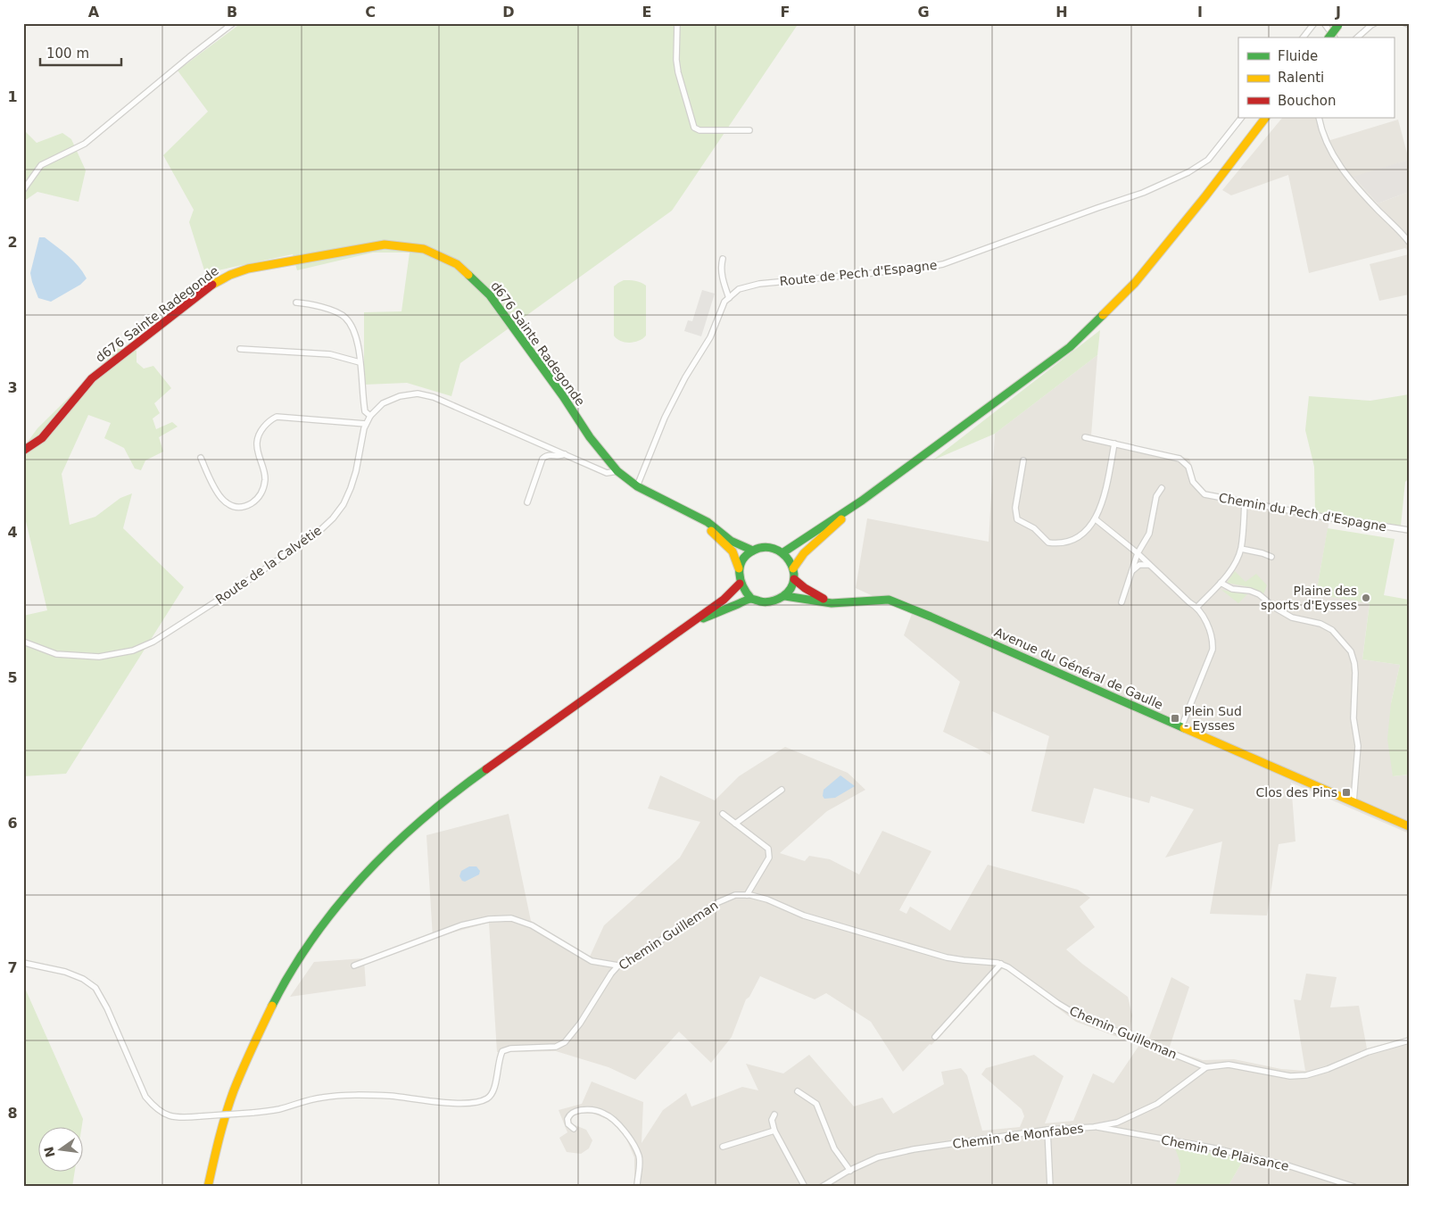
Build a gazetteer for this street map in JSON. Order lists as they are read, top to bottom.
{
  "streets": {
    "main road": ["d676 Sainte Radegonde", "Avenue du Général de Gaulle"],
    "street": [
      "Route de Pech d'Espagne",
      "Chemin du Pech d'Espagne",
      "Route de la Calvétie",
      "Chemin Guilleman",
      "Chemin de Monfabes",
      "Chemin de Plaisance"
    ]
  },
  "crossings": [
    ["Route de Pech d'Espagne", "d676 Sainte Radegonde"],
    ["d676 Sainte Radegonde", "Route de la Calvétie"],
    ["Chemin Guilleman", "Chemin de Monfabes"],
    ["Chemin de Monfabes", "Chemin de Plaisance"]
  ],
  "places": {
    "other": ["Plaine des sports d'Eysses"],
    "transit": ["Plein Sud - Eysses", "Clos des Pins"]
  },
  "legend": ["Fluide", "Ralenti", "Bouchon"],
  "scale_bar": "100 m",
  "north": "left",
  "grid": {
    "columns": [
      "A",
      "B",
      "C",
      "D",
      "E",
      "F",
      "G",
      "H",
      "I",
      "J"
    ],
    "rows": [
      "1",
      "2",
      "3",
      "4",
      "5",
      "6",
      "7",
      "8"
    ]
  }
}
